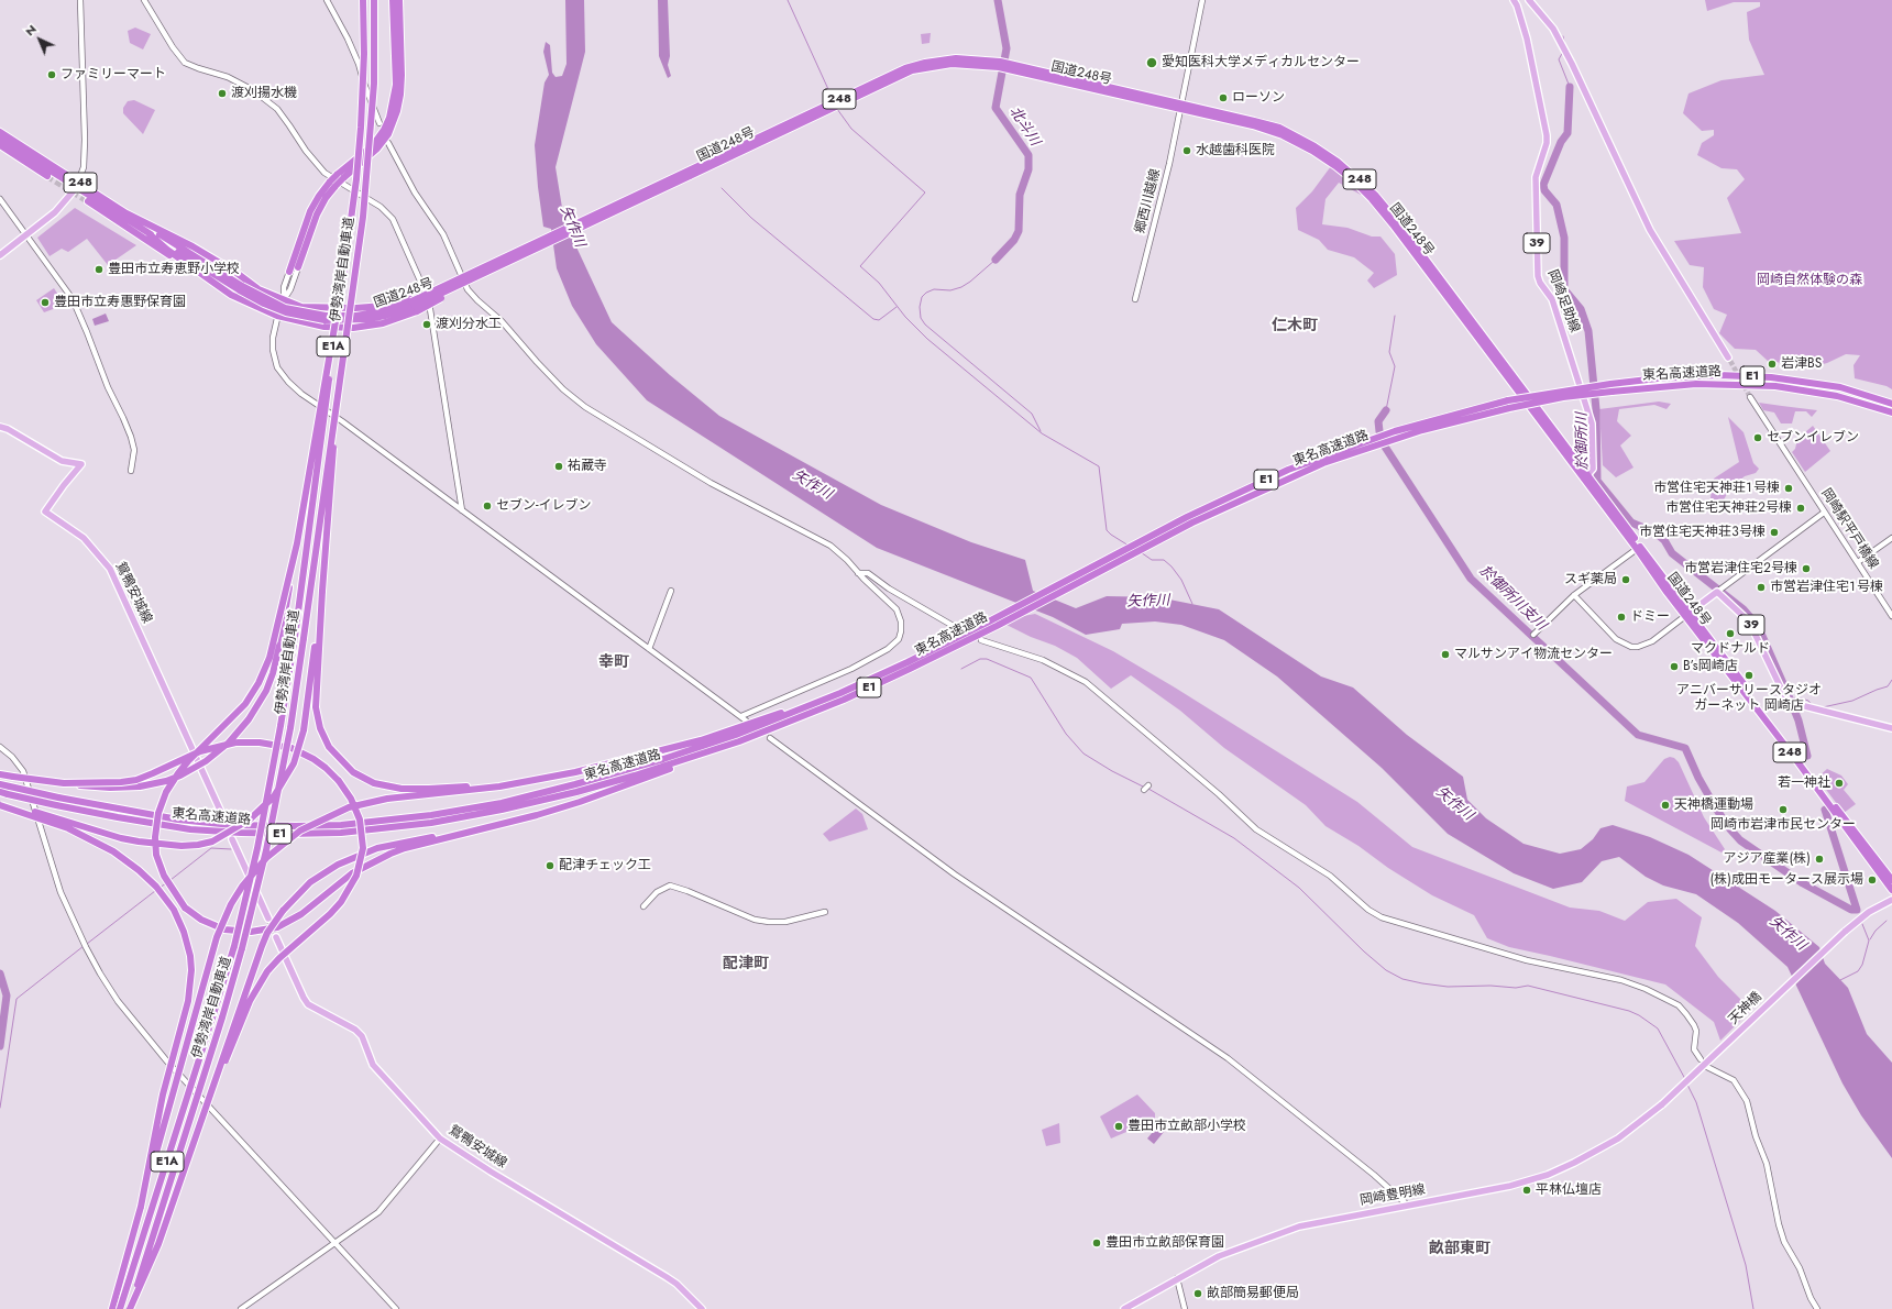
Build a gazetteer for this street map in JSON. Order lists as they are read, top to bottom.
{
  "streets": {
    "highway": [
      "国道248号",
      "248",
      "伊勢湾岸自動車道",
      "E1A",
      "東名高速道路",
      "E1"
    ],
    "main road": [
      "39",
      "岡崎足助線",
      "鴛鴨安城線",
      "天神橋",
      "岡崎豊明線"
    ],
    "street": ["郷西川越線", "岡崎駅平戸橋線"]
  },
  "crossings": [
    ["国道248号", "248"],
    ["国道248号", "郷西川越線"],
    ["国道248号", "岡崎足助線"],
    ["天神橋", "岡崎豊明線"]
  ],
  "districts": [
    "仁木町",
    "幸町",
    "配津町",
    "畝部東町"
  ],
  "water": [
    "北斗川",
    "矢作川",
    "於御所川",
    "於御所川支川"
  ],
  "parks": ["岡崎自然体験の森"],
  "places": [
    "愛知医科大学メディカルセンター",
    "ファミリーマート",
    "渡刈揚水機",
    "ローソン",
    "水越歯科医院",
    "豊田市立寿恵野小学校",
    "豊田市立寿惠野保育園",
    "渡刈分水工",
    "岩津BS",
    "セブンイレブン",
    "祐蔵寺",
    "市営住宅天神荘１号棟",
    "セブン-イレブン",
    "市営住宅天神荘２号棟",
    "市営住宅天神荘３号棟",
    "市営岩津住宅２号棟",
    "スギ薬局",
    "市営岩津住宅１号棟",
    "ドミー",
    "マクドナルド",
    "マルサンアイ物流センター",
    "B’s岡崎店",
    "アニバーサリースタジオ ガーネット 岡崎店",
    "若一神社",
    "天神橋運動場",
    "岡崎市岩津市民センター",
    "アジア産業(株)",
    "配津チェック工",
    "(株)成田モータース展示場",
    "豊田市立畝部小学校",
    "平林仏壇店",
    "豊田市立畝部保育園",
    "畝部簡易郵便局"
  ],
  "north": "top left"
}
